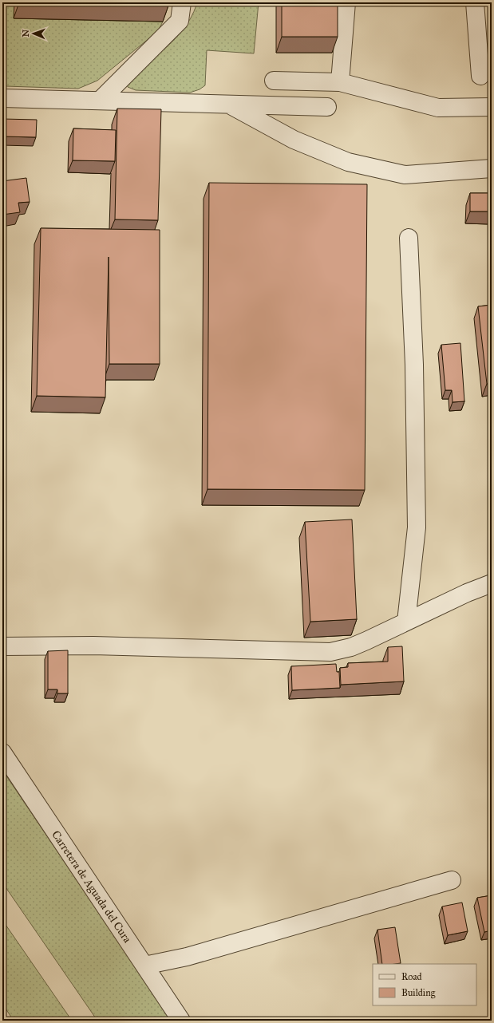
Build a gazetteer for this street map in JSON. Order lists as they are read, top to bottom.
{
  "streets": {
    "street": ["Carretera de Aguada del Cura"]
  },
  "legend": ["Road", "Building"],
  "north": "left"
}
